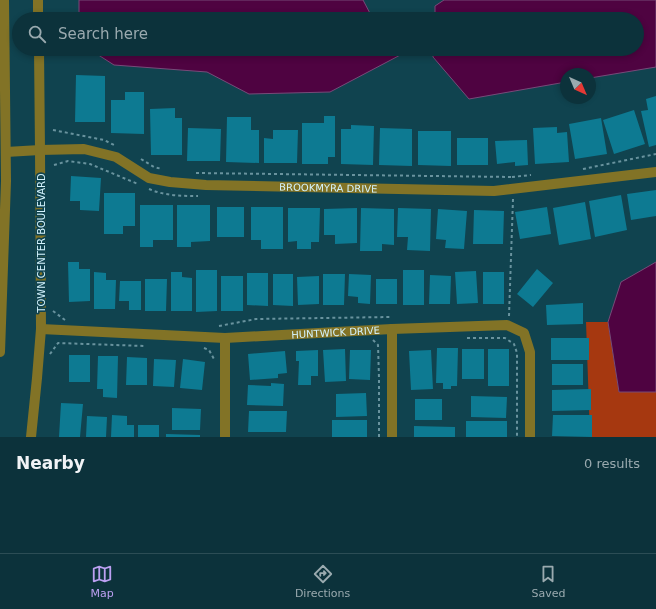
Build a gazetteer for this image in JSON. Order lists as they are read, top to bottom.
{
  "streets": {
    "street": ["BROOKMYRA DRIVE", "TOWN CENTER BOULEVARD", "HUNTWICK DRIVE"]
  },
  "crossings": [
    ["BROOKMYRA DRIVE", "TOWN CENTER BOULEVARD"],
    ["TOWN CENTER BOULEVARD", "HUNTWICK DRIVE"]
  ],
  "north": "bottom right",
  "page": {
    "search": "Search here",
    "heading": ["Nearby", "0 results"],
    "nav": ["Map", "Directions", "Saved"]
  }
}
